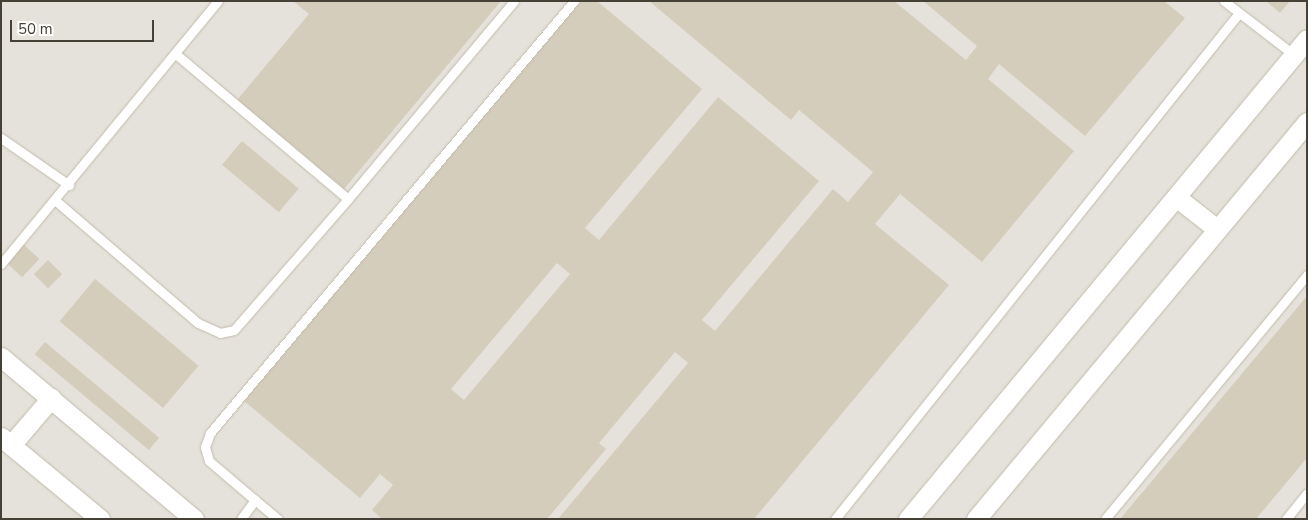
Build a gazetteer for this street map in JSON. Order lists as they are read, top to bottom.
{
  "scale_bar": "50 m"
}
